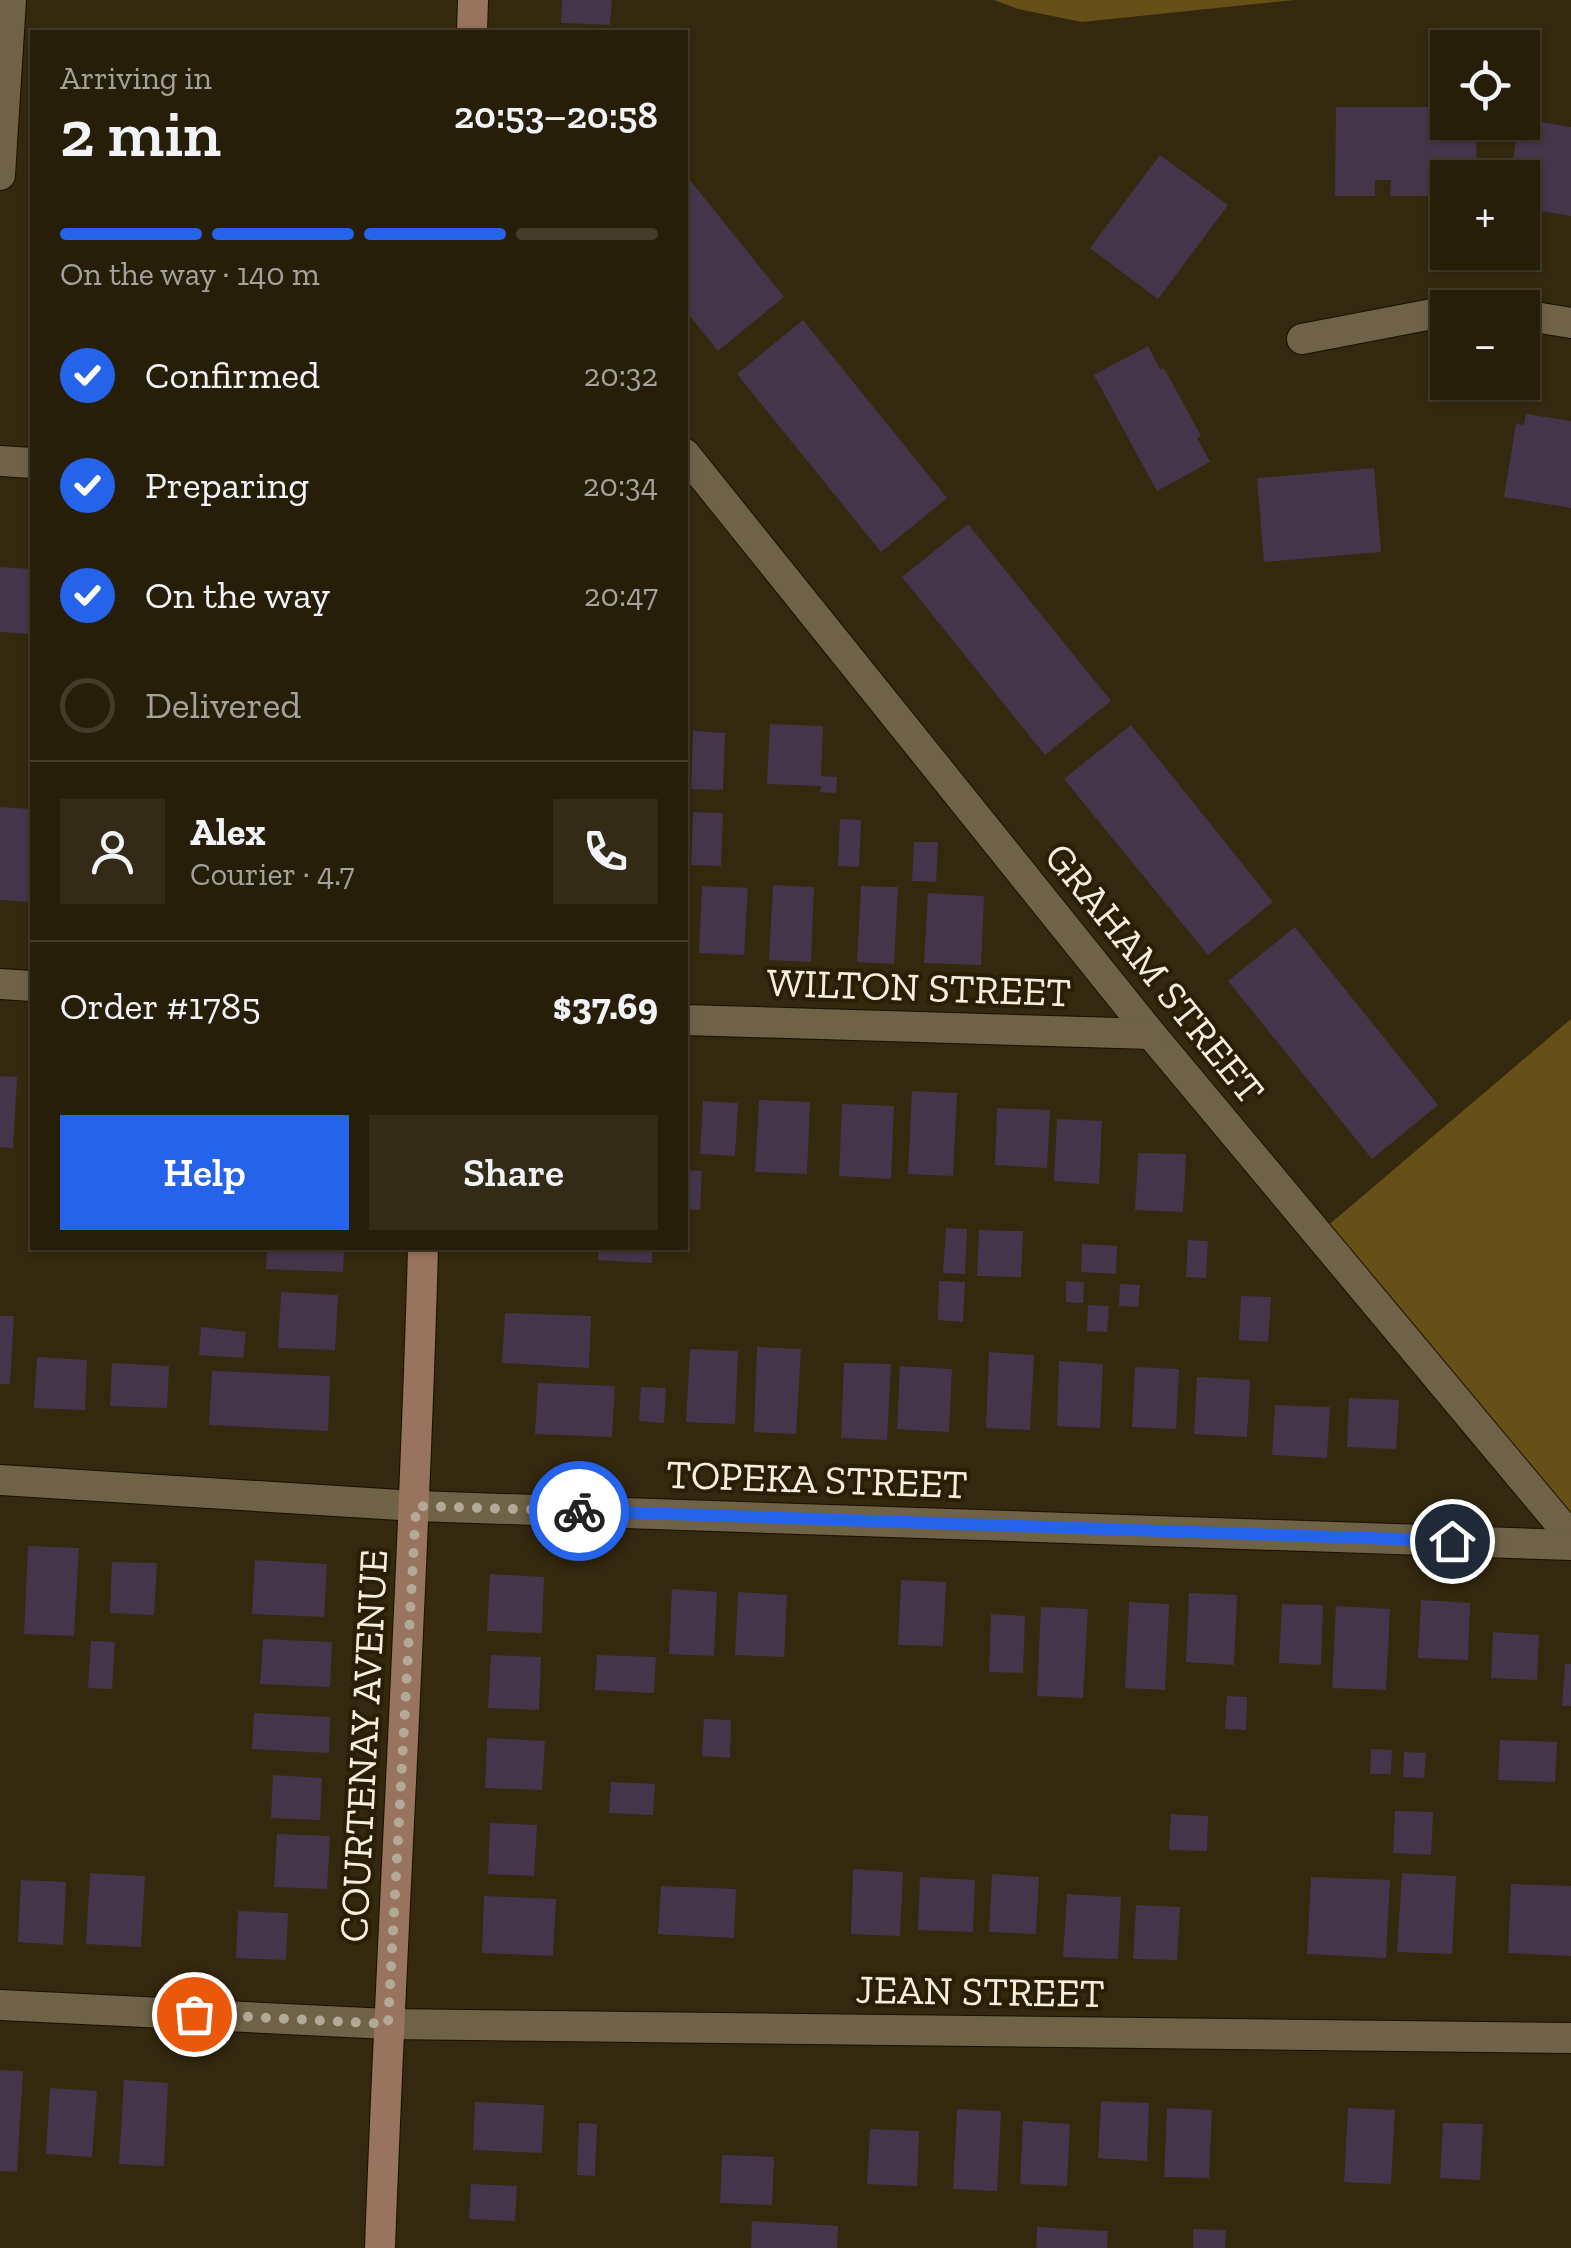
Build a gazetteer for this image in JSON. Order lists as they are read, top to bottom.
{
  "streets": {
    "street": [
      "GRAHAM STREET",
      "WILTON STREET",
      "TOPEKA STREET",
      "COURTENAY AVENUE",
      "JEAN STREET"
    ]
  },
  "crossings": [
    ["GRAHAM STREET", "WILTON STREET"],
    ["TOPEKA STREET", "COURTENAY AVENUE"],
    ["COURTENAY AVENUE", "JEAN STREET"]
  ],
  "page": {
    "map_buttons": ["+", "−"],
    "heading": ["2 min", "Arriving in", "20:53–20:58"],
    "panel": [
      "Alex",
      "Courier · 4.7",
      "Order #1785",
      "$37.69"
    ],
    "bar": "On the way · 140 m",
    "list": [
      ["Confirmed", "20:32"],
      ["Preparing", "20:34"],
      ["On the way", "20:47"],
      "Delivered"
    ],
    "buttons": ["Help", "Share"]
  }
}
